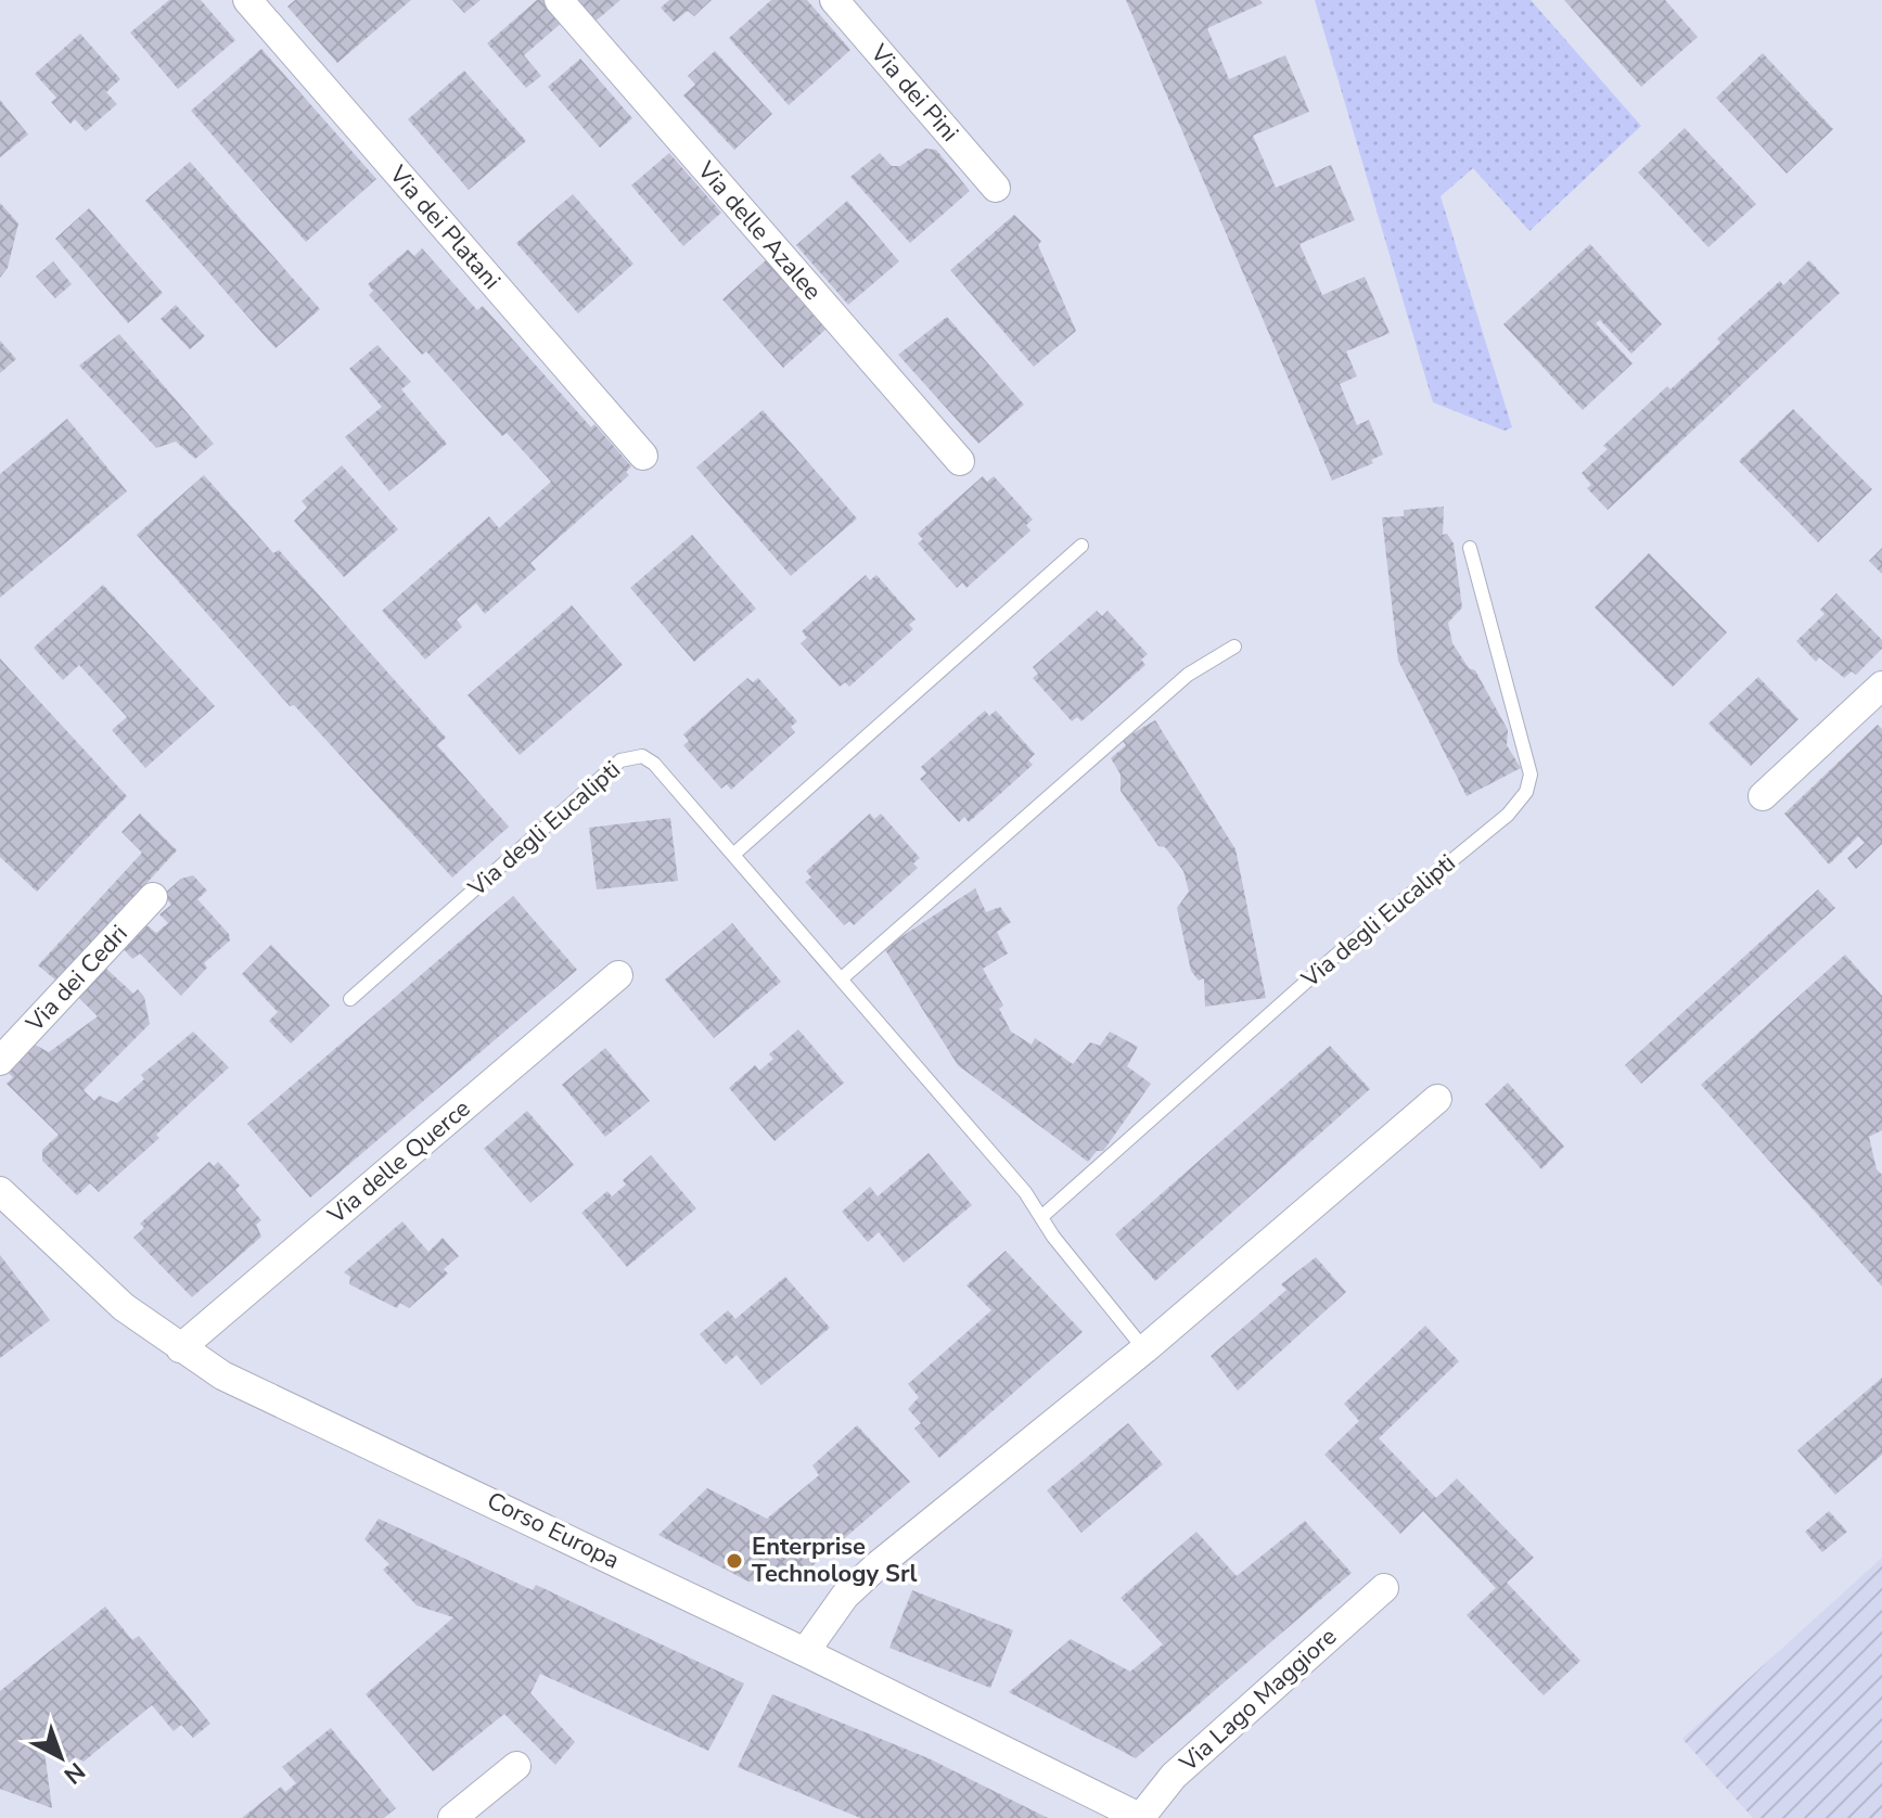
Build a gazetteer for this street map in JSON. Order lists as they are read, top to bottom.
{
  "streets": {
    "street": [
      "Via dei Pini",
      "Via dei Platani",
      "Via delle Azalee",
      "Via dei Cedri",
      "Via delle Querce",
      "Corso Europa",
      "Via Lago Maggiore"
    ],
    "lane": ["Via degli Eucalipti"]
  },
  "crossings": [
    ["Via delle Querce", "Corso Europa"],
    ["Corso Europa", "Via Lago Maggiore"]
  ],
  "places": ["Enterprise Technology Srl"],
  "north": "bottom right"
}
